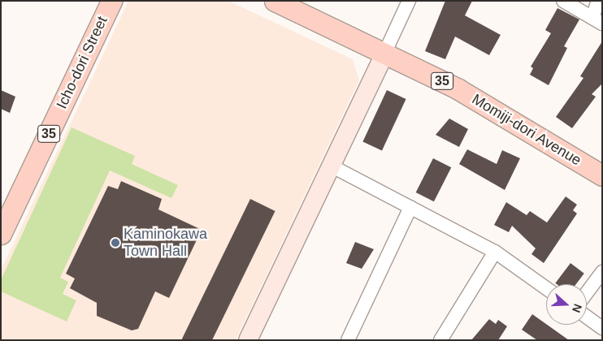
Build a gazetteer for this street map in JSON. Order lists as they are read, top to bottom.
{
  "streets": {
    "main road": ["Icho-dori Street", "35", "Momiji-dori Avenue"]
  },
  "places": ["Kaminokawa Town Hall"],
  "north": "right"
}
